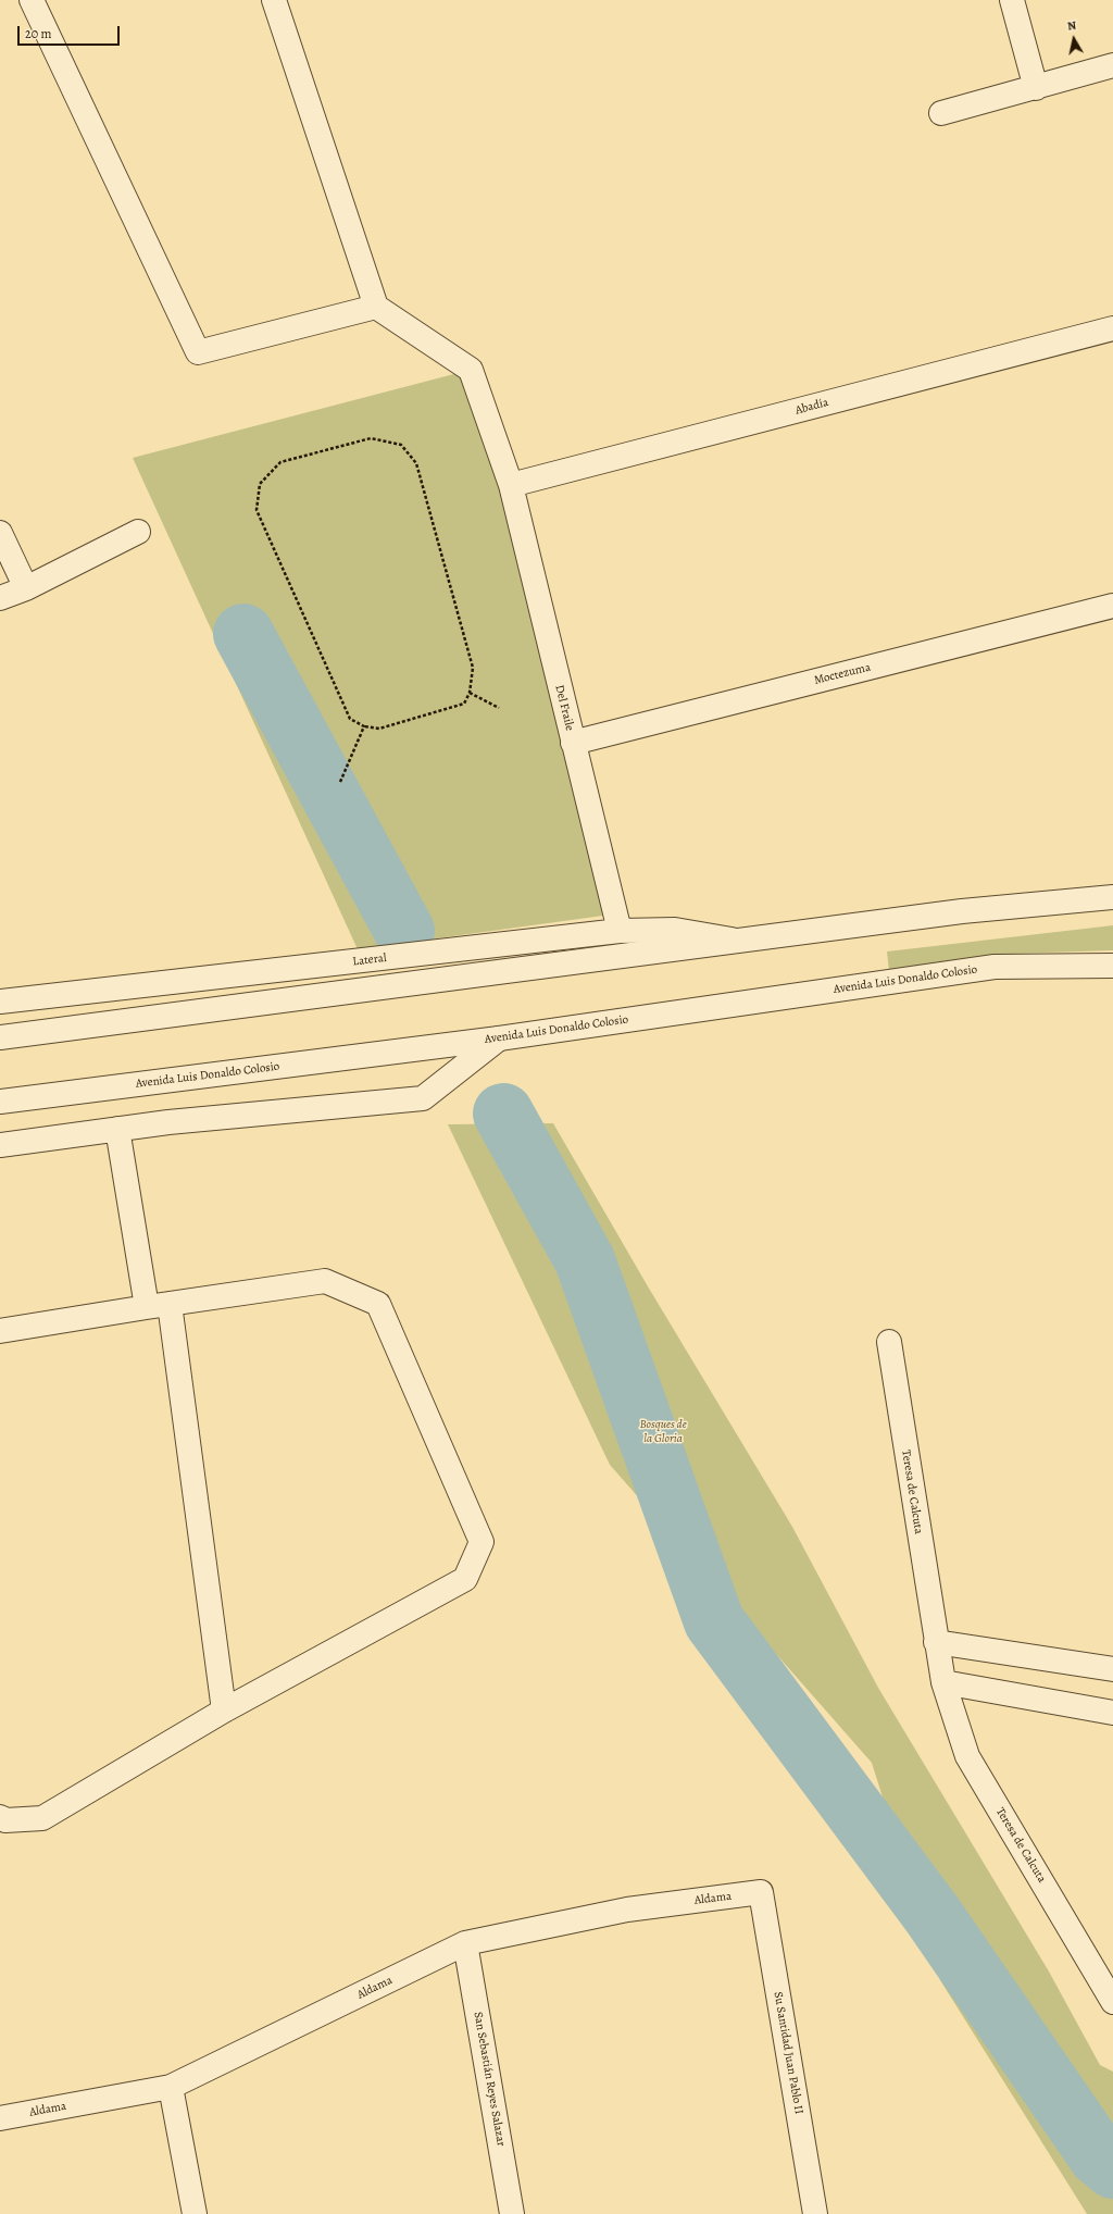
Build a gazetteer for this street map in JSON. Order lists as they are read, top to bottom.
{
  "streets": {
    "street": [
      "Abadía",
      "Moctezuma",
      "Del Fraile",
      "Lateral",
      "Avenida Luis Donaldo Colosio",
      "Teresa de Calcuta",
      "Aldama",
      "Su Santidad Juan Pablo II",
      "San Sebastián Reyes Salazar"
    ]
  },
  "crossings": [
    ["Abadía", "Del Fraile"],
    ["Moctezuma", "Del Fraile"],
    ["Del Fraile", "Lateral"],
    ["Aldama", "Su Santidad Juan Pablo II"],
    ["Aldama", "San Sebastián Reyes Salazar"]
  ],
  "parks": ["Bosques de la Gloria"],
  "scale_bar": "20 m",
  "north": "top"
}
